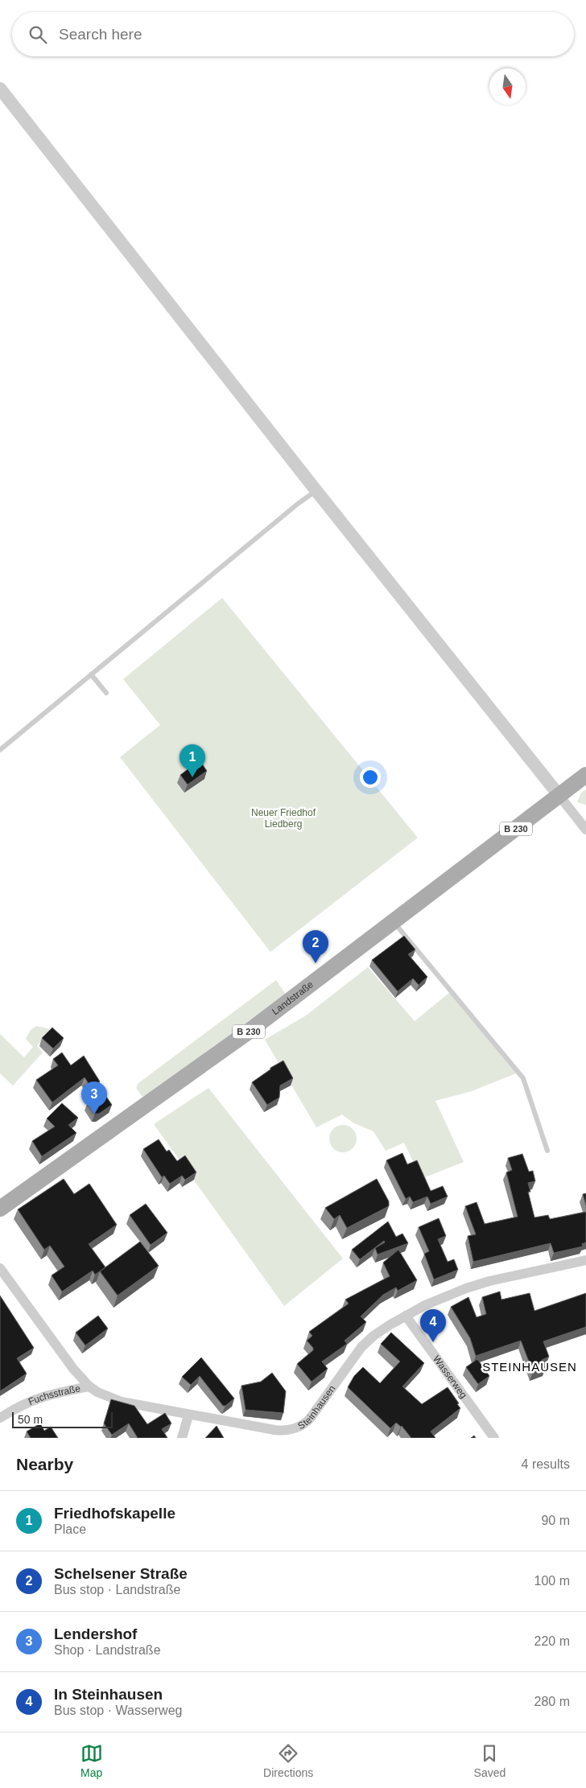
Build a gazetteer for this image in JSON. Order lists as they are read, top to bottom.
{
  "streets": {
    "main road": ["B 230", "Landstraße"],
    "street": ["Wasserweg", "Fuchsstraße", "Steinhausen"]
  },
  "crossings": [
    ["B 230", "Landstraße"],
    ["Wasserweg", "Steinhausen"],
    ["Fuchsstraße", "Steinhausen"]
  ],
  "districts": ["STEINHAUSEN"],
  "parks": ["Neuer Friedhof Liedberg"],
  "scale_bar": "50 m",
  "north": "bottom",
  "page": {
    "search": "Search here",
    "pins": [
      "1",
      "2",
      "3",
      "4"
    ],
    "scale": "50 m",
    "heading": ["Nearby", "4 results"],
    "list": [
      {
        "mark": "1",
        "name": "Friedhofskapelle",
        "note": "Place",
        "value": "90 m"
      },
      {
        "mark": "2",
        "name": "Schelsener Straße",
        "note": "Bus stop · Landstraße",
        "value": "100 m"
      },
      {
        "mark": "3",
        "name": "Lendershof",
        "note": "Shop · Landstraße",
        "value": "220 m"
      },
      {
        "mark": "4",
        "name": "In Steinhausen",
        "note": "Bus stop · Wasserweg",
        "value": "280 m"
      }
    ],
    "nav": ["Map", "Directions", "Saved"]
  }
}
